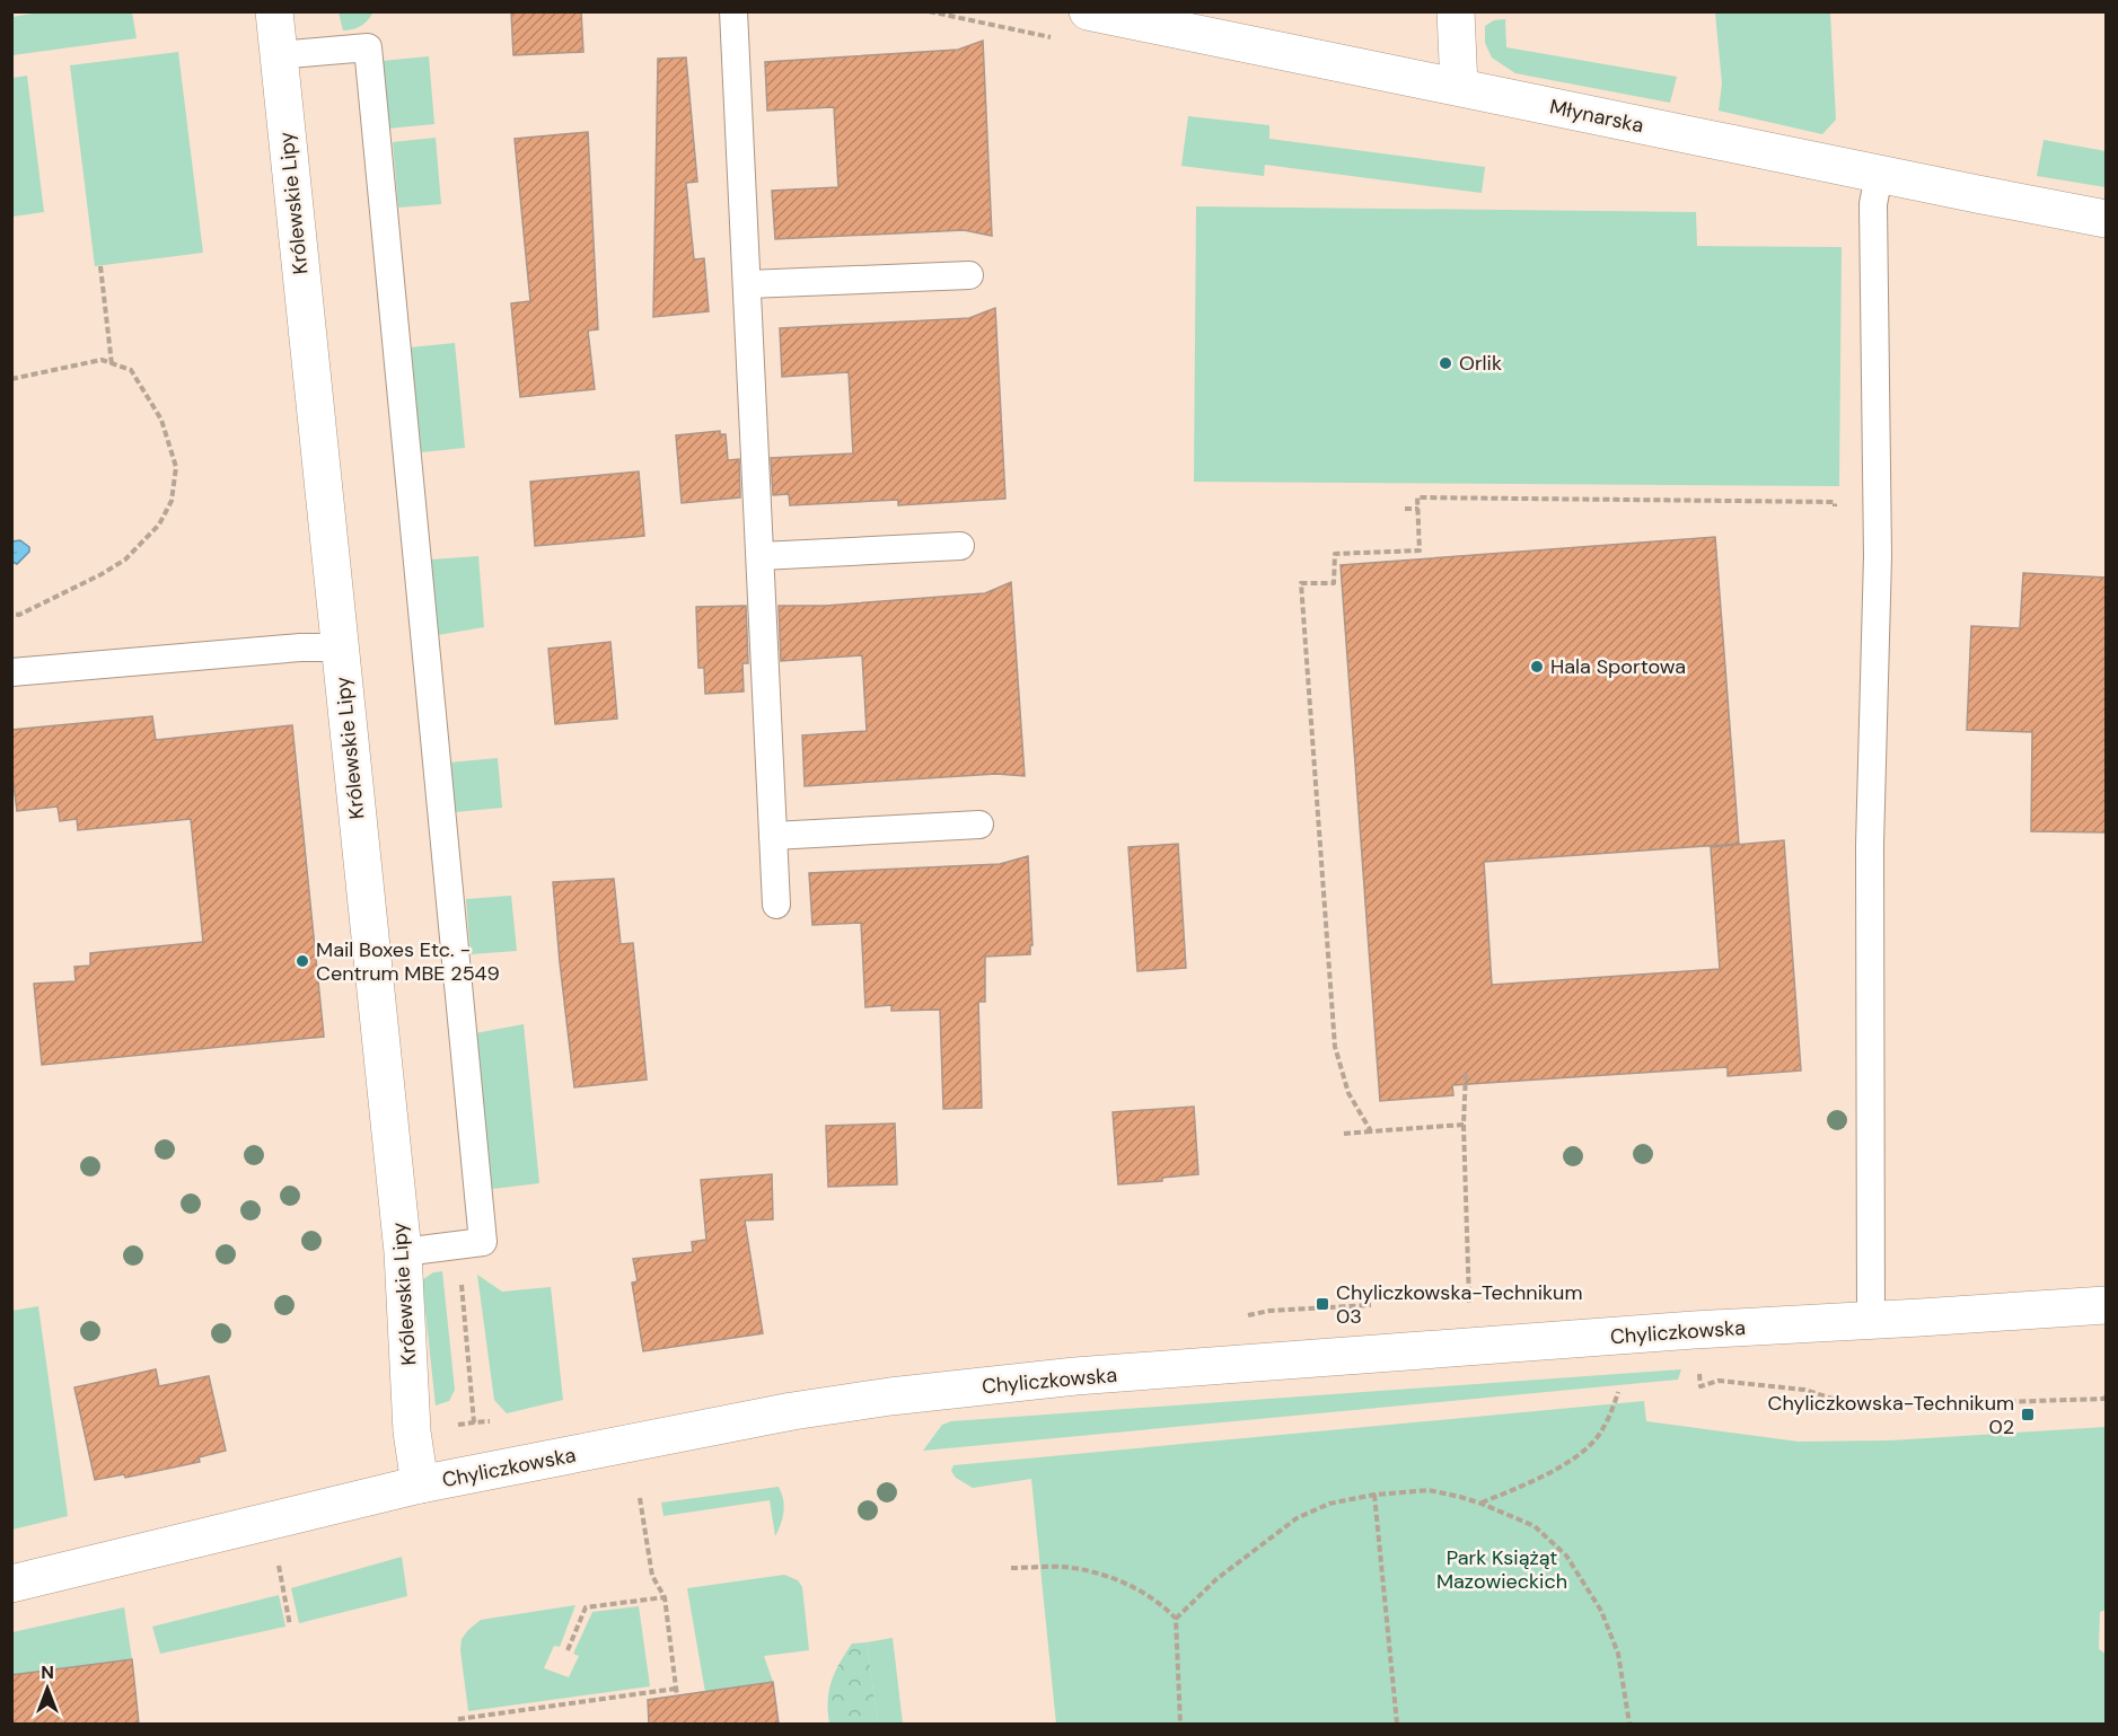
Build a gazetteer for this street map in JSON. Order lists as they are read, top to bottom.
{
  "streets": {
    "street": ["Młynarska", "Królewskie Lipy", "Chyliczkowska"]
  },
  "crossings": [
    ["Królewskie Lipy", "Chyliczkowska"]
  ],
  "parks": ["Park Książąt Mazowieckich"],
  "places": {
    "other": ["Orlik", "Hala Sportowa", "Mail Boxes Etc. - Centrum MBE 2549"],
    "transit": ["Chyliczkowska-Technikum 03", "Chyliczkowska-Technikum 02"]
  },
  "north": "top"
}
